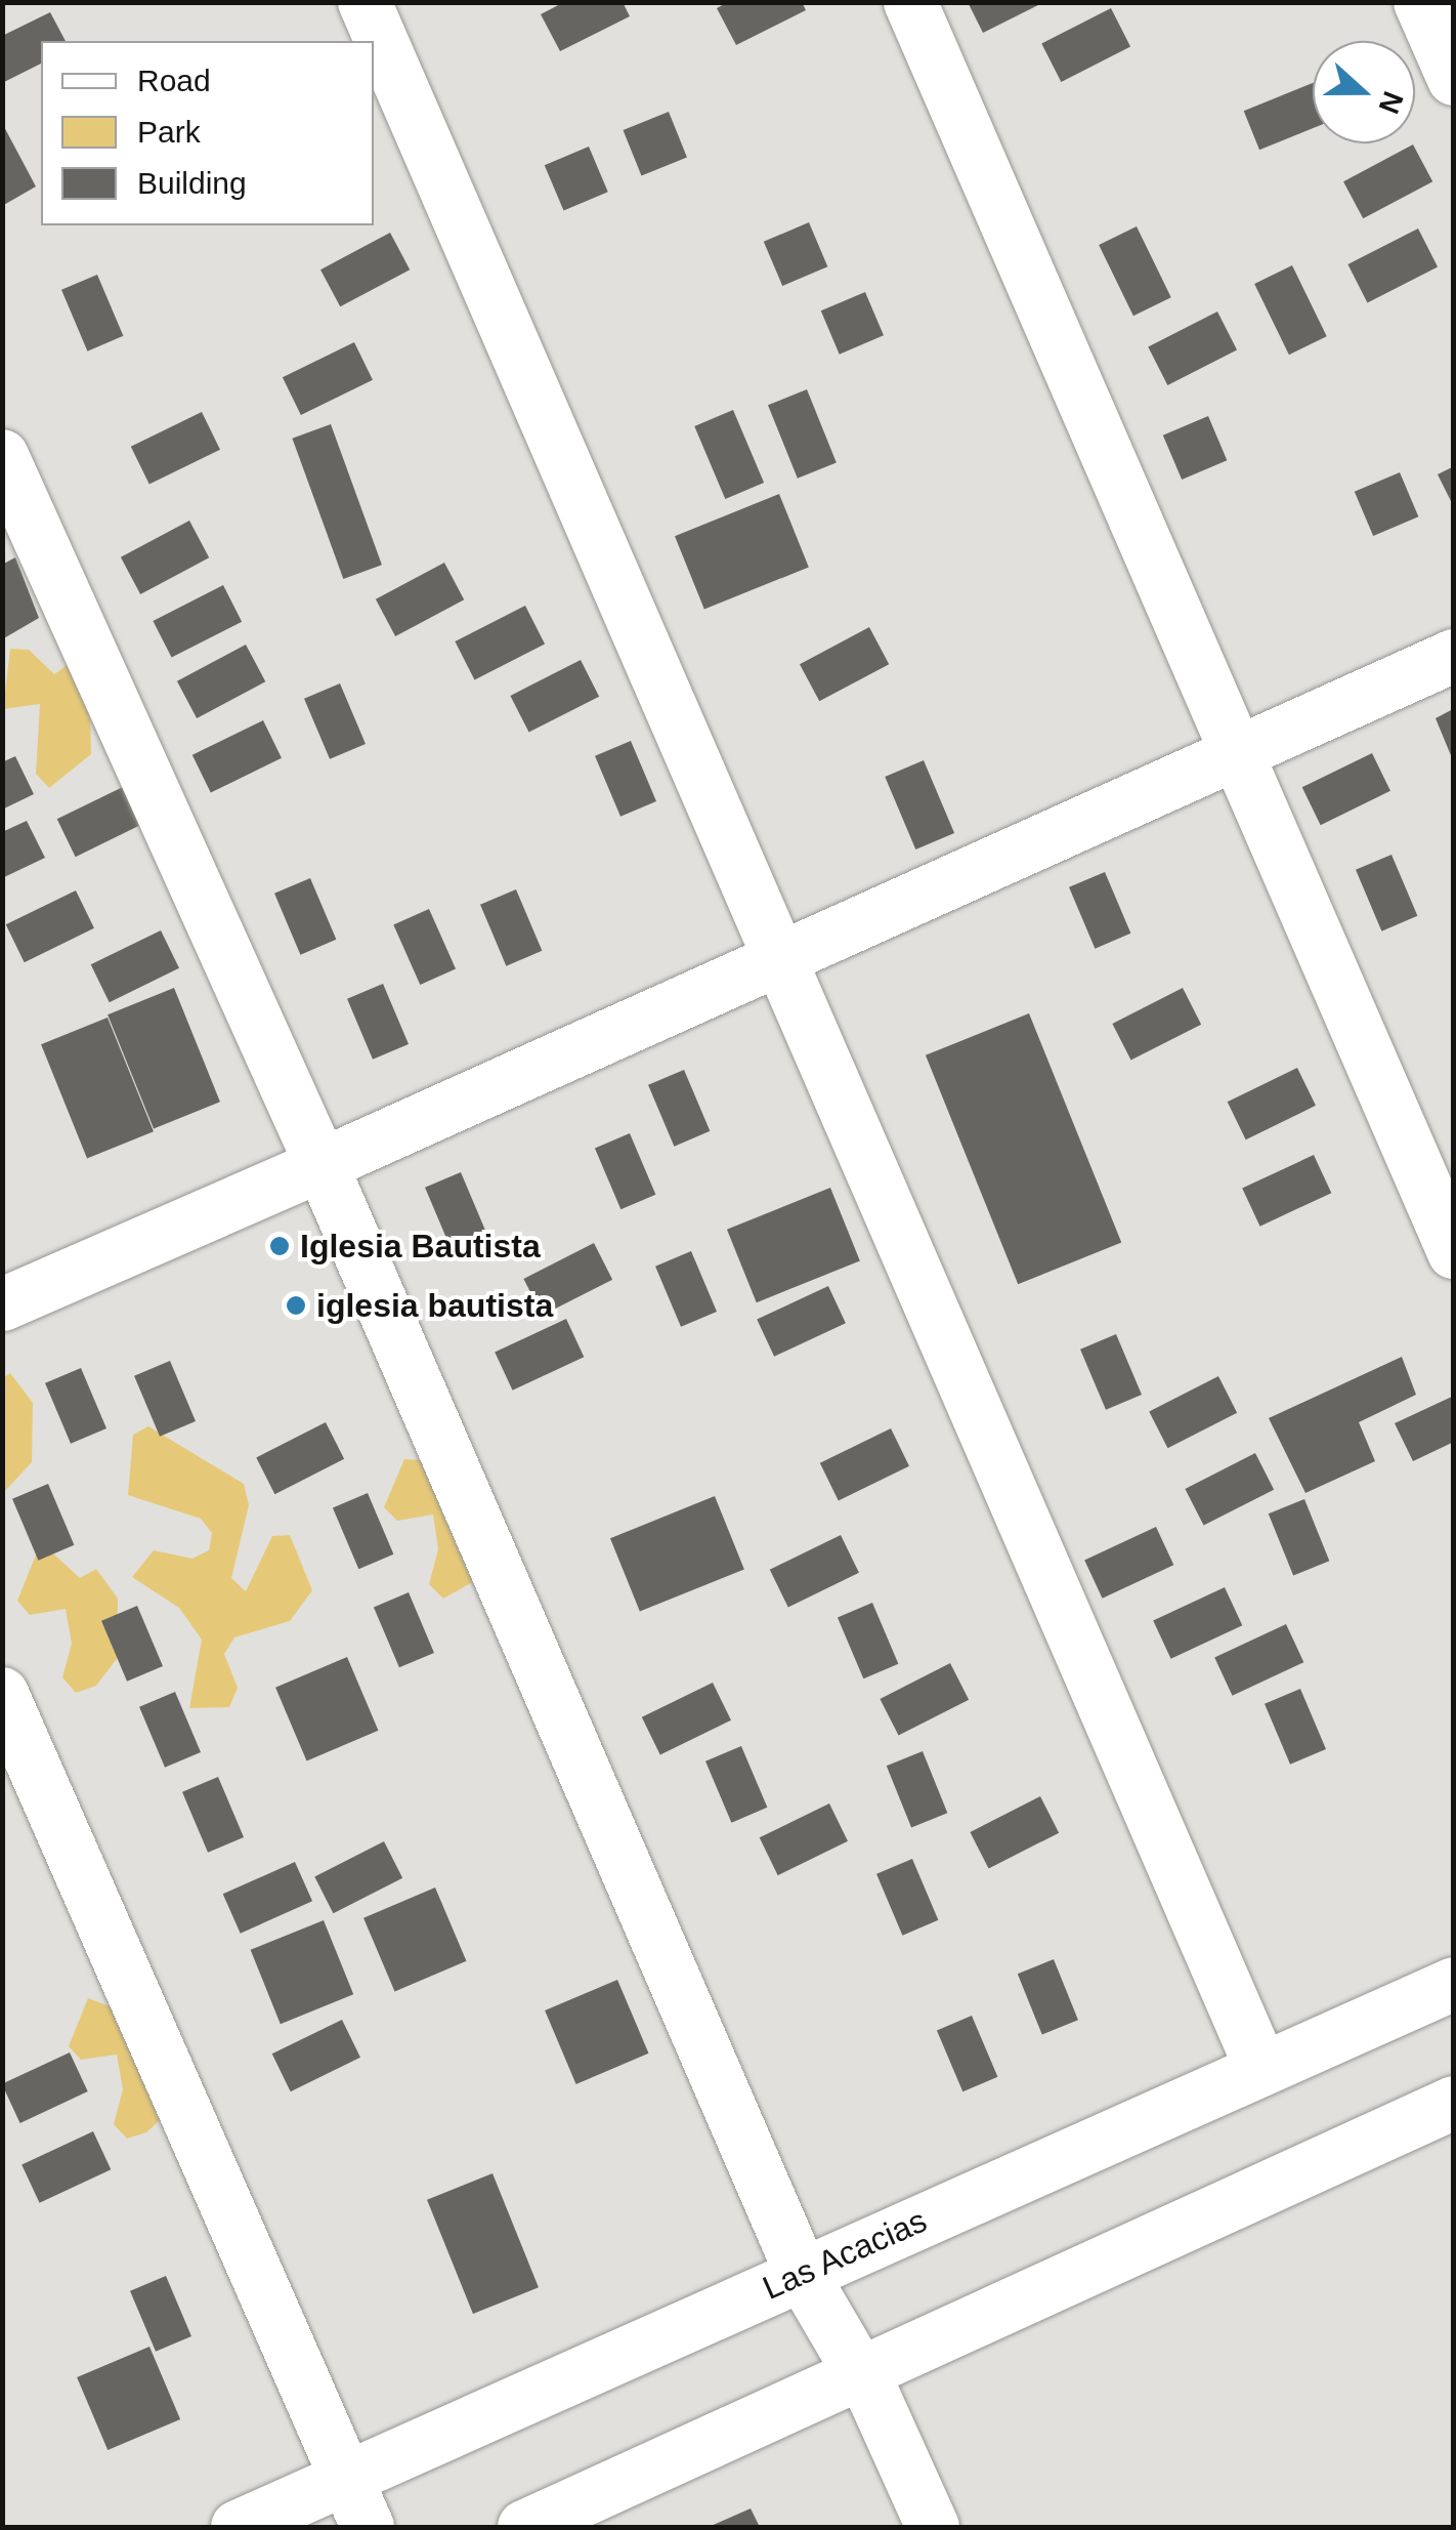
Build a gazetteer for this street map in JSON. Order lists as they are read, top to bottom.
{
  "streets": {
    "street": ["Las Acacias"]
  },
  "places": ["Iglesia Bautista", "iglesia bautista"],
  "legend": ["Road", "Park", "Building"],
  "north": "right"
}
